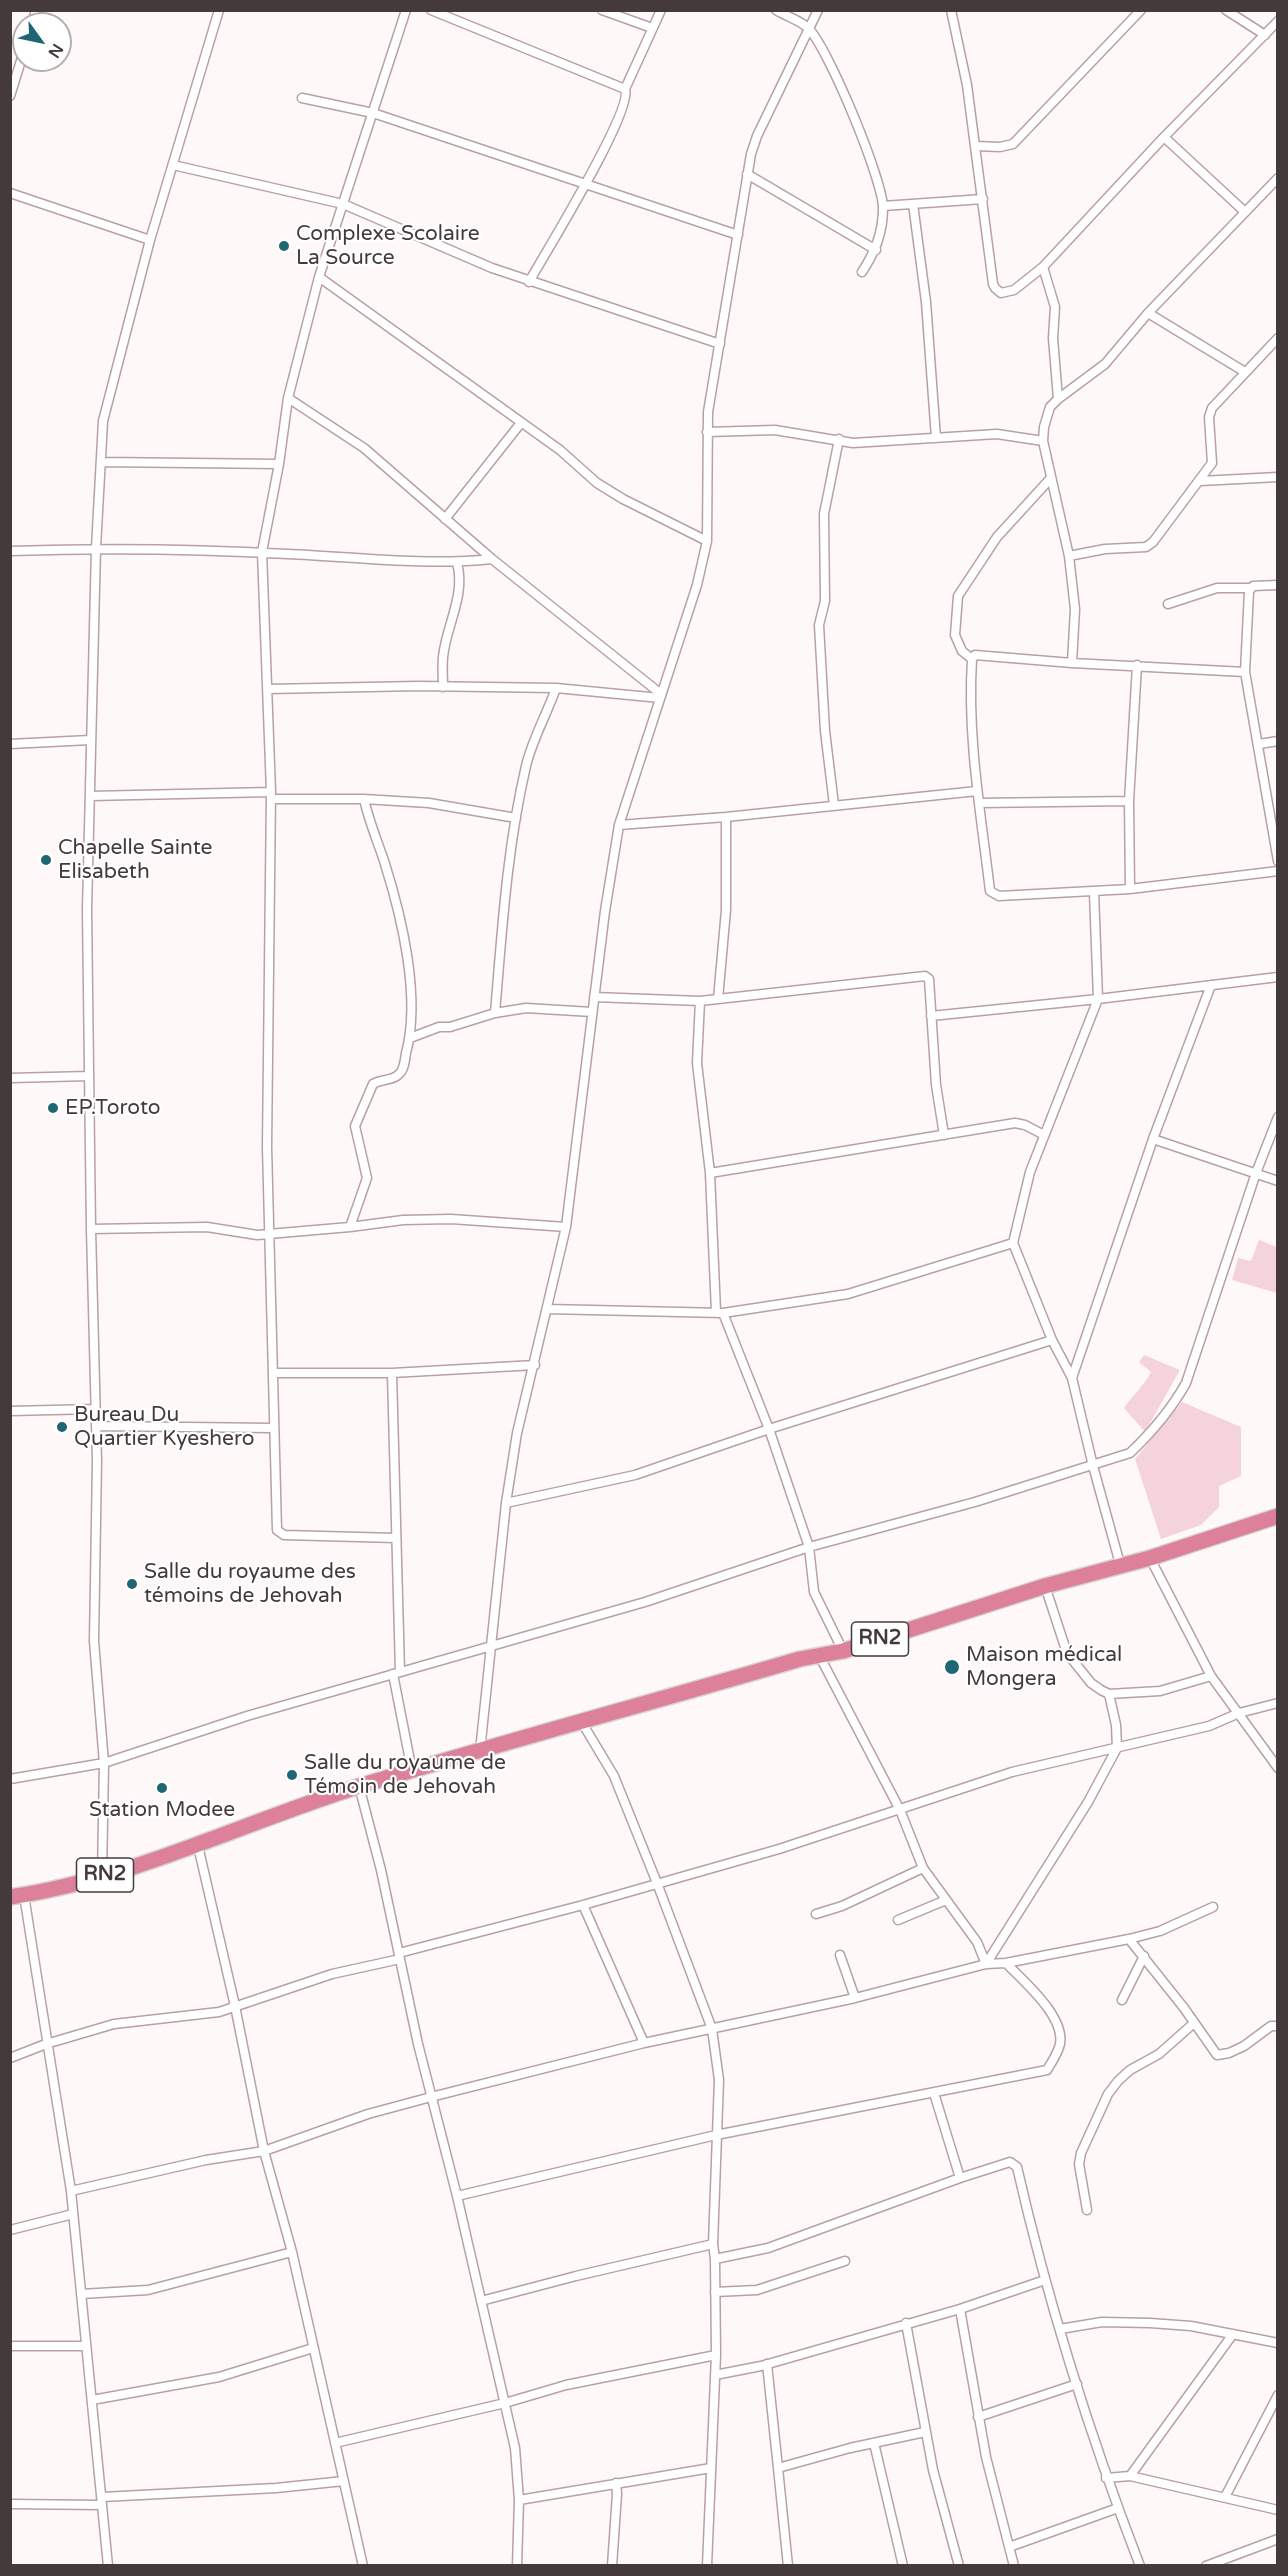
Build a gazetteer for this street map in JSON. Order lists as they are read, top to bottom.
{
  "streets": {
    "highway": ["RN2"]
  },
  "places": [
    "Complexe Scolaire La Source",
    "Chapelle Sainte Elisabeth",
    "EP.Toroto",
    "Bureau Du Quartier Kyeshero",
    "Salle du royaume des témoins de Jehovah",
    "Maison médical Mongera",
    "Salle du royaume de Témoin de Jehovah",
    "Station Modee"
  ],
  "north": "bottom right"
}
